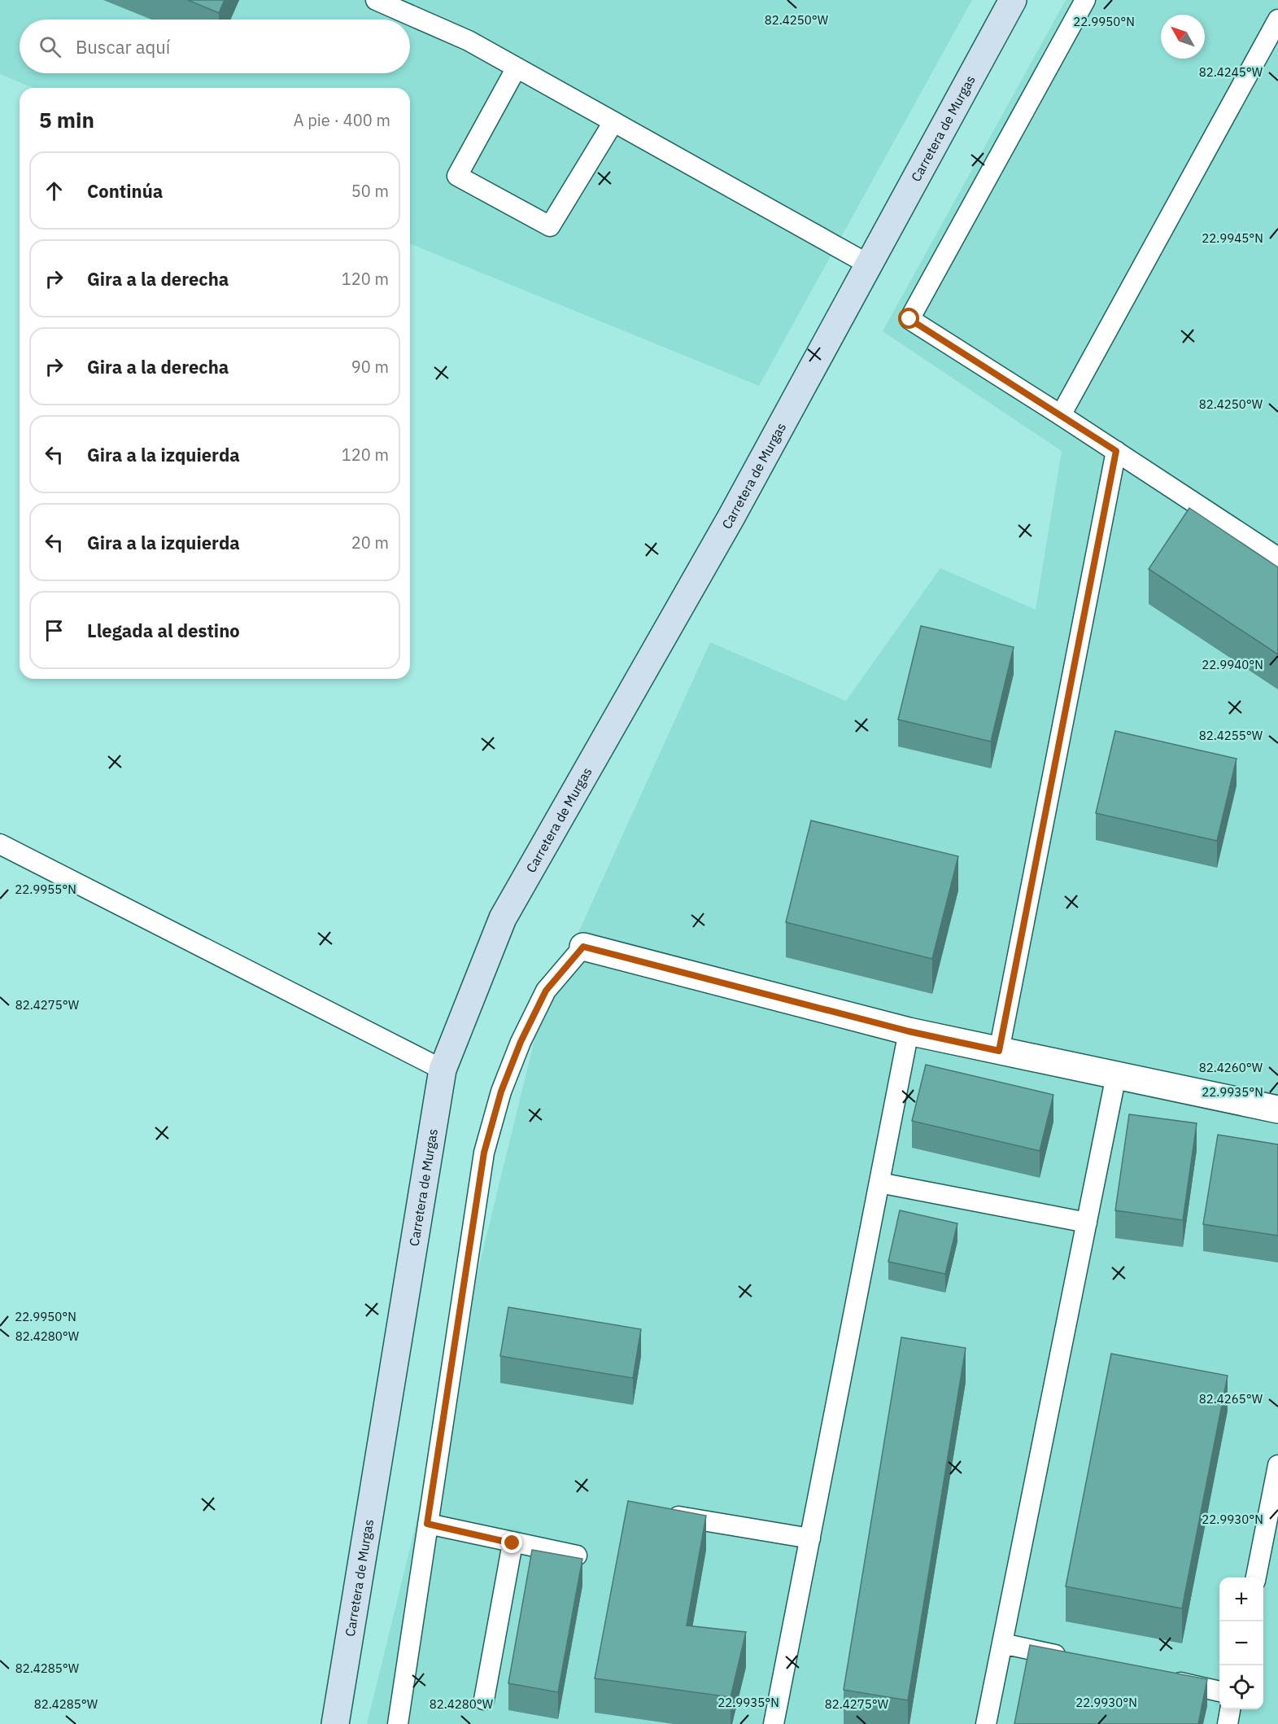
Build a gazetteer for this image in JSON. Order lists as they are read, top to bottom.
{
  "streets": {
    "street": ["Carretera de Murgas"]
  },
  "north": "top left",
  "page": {
    "search": "Buscar aquí",
    "heading": ["5 min", "A pie · 400 m"],
    "list": [
      ["Continúa", "50 m"],
      ["Gira a la derecha", "120 m"],
      ["Gira a la derecha", "90 m"],
      ["Gira a la izquierda", "120 m"],
      ["Gira a la izquierda", "20 m"],
      "Llegada al destino"
    ],
    "map_buttons": ["+", "−"]
  },
  "coordinates": [
    "82.4250°W",
    "22.9950°N",
    "82.4245°W",
    "22.9945°N",
    "22.9940°N",
    "82.4255°W",
    "22.9955°N",
    "82.4275°W",
    "82.4260°W",
    "22.9935°N",
    "82.4280°W",
    "82.4265°W",
    "22.9930°N",
    "82.4285°W"
  ]
}
